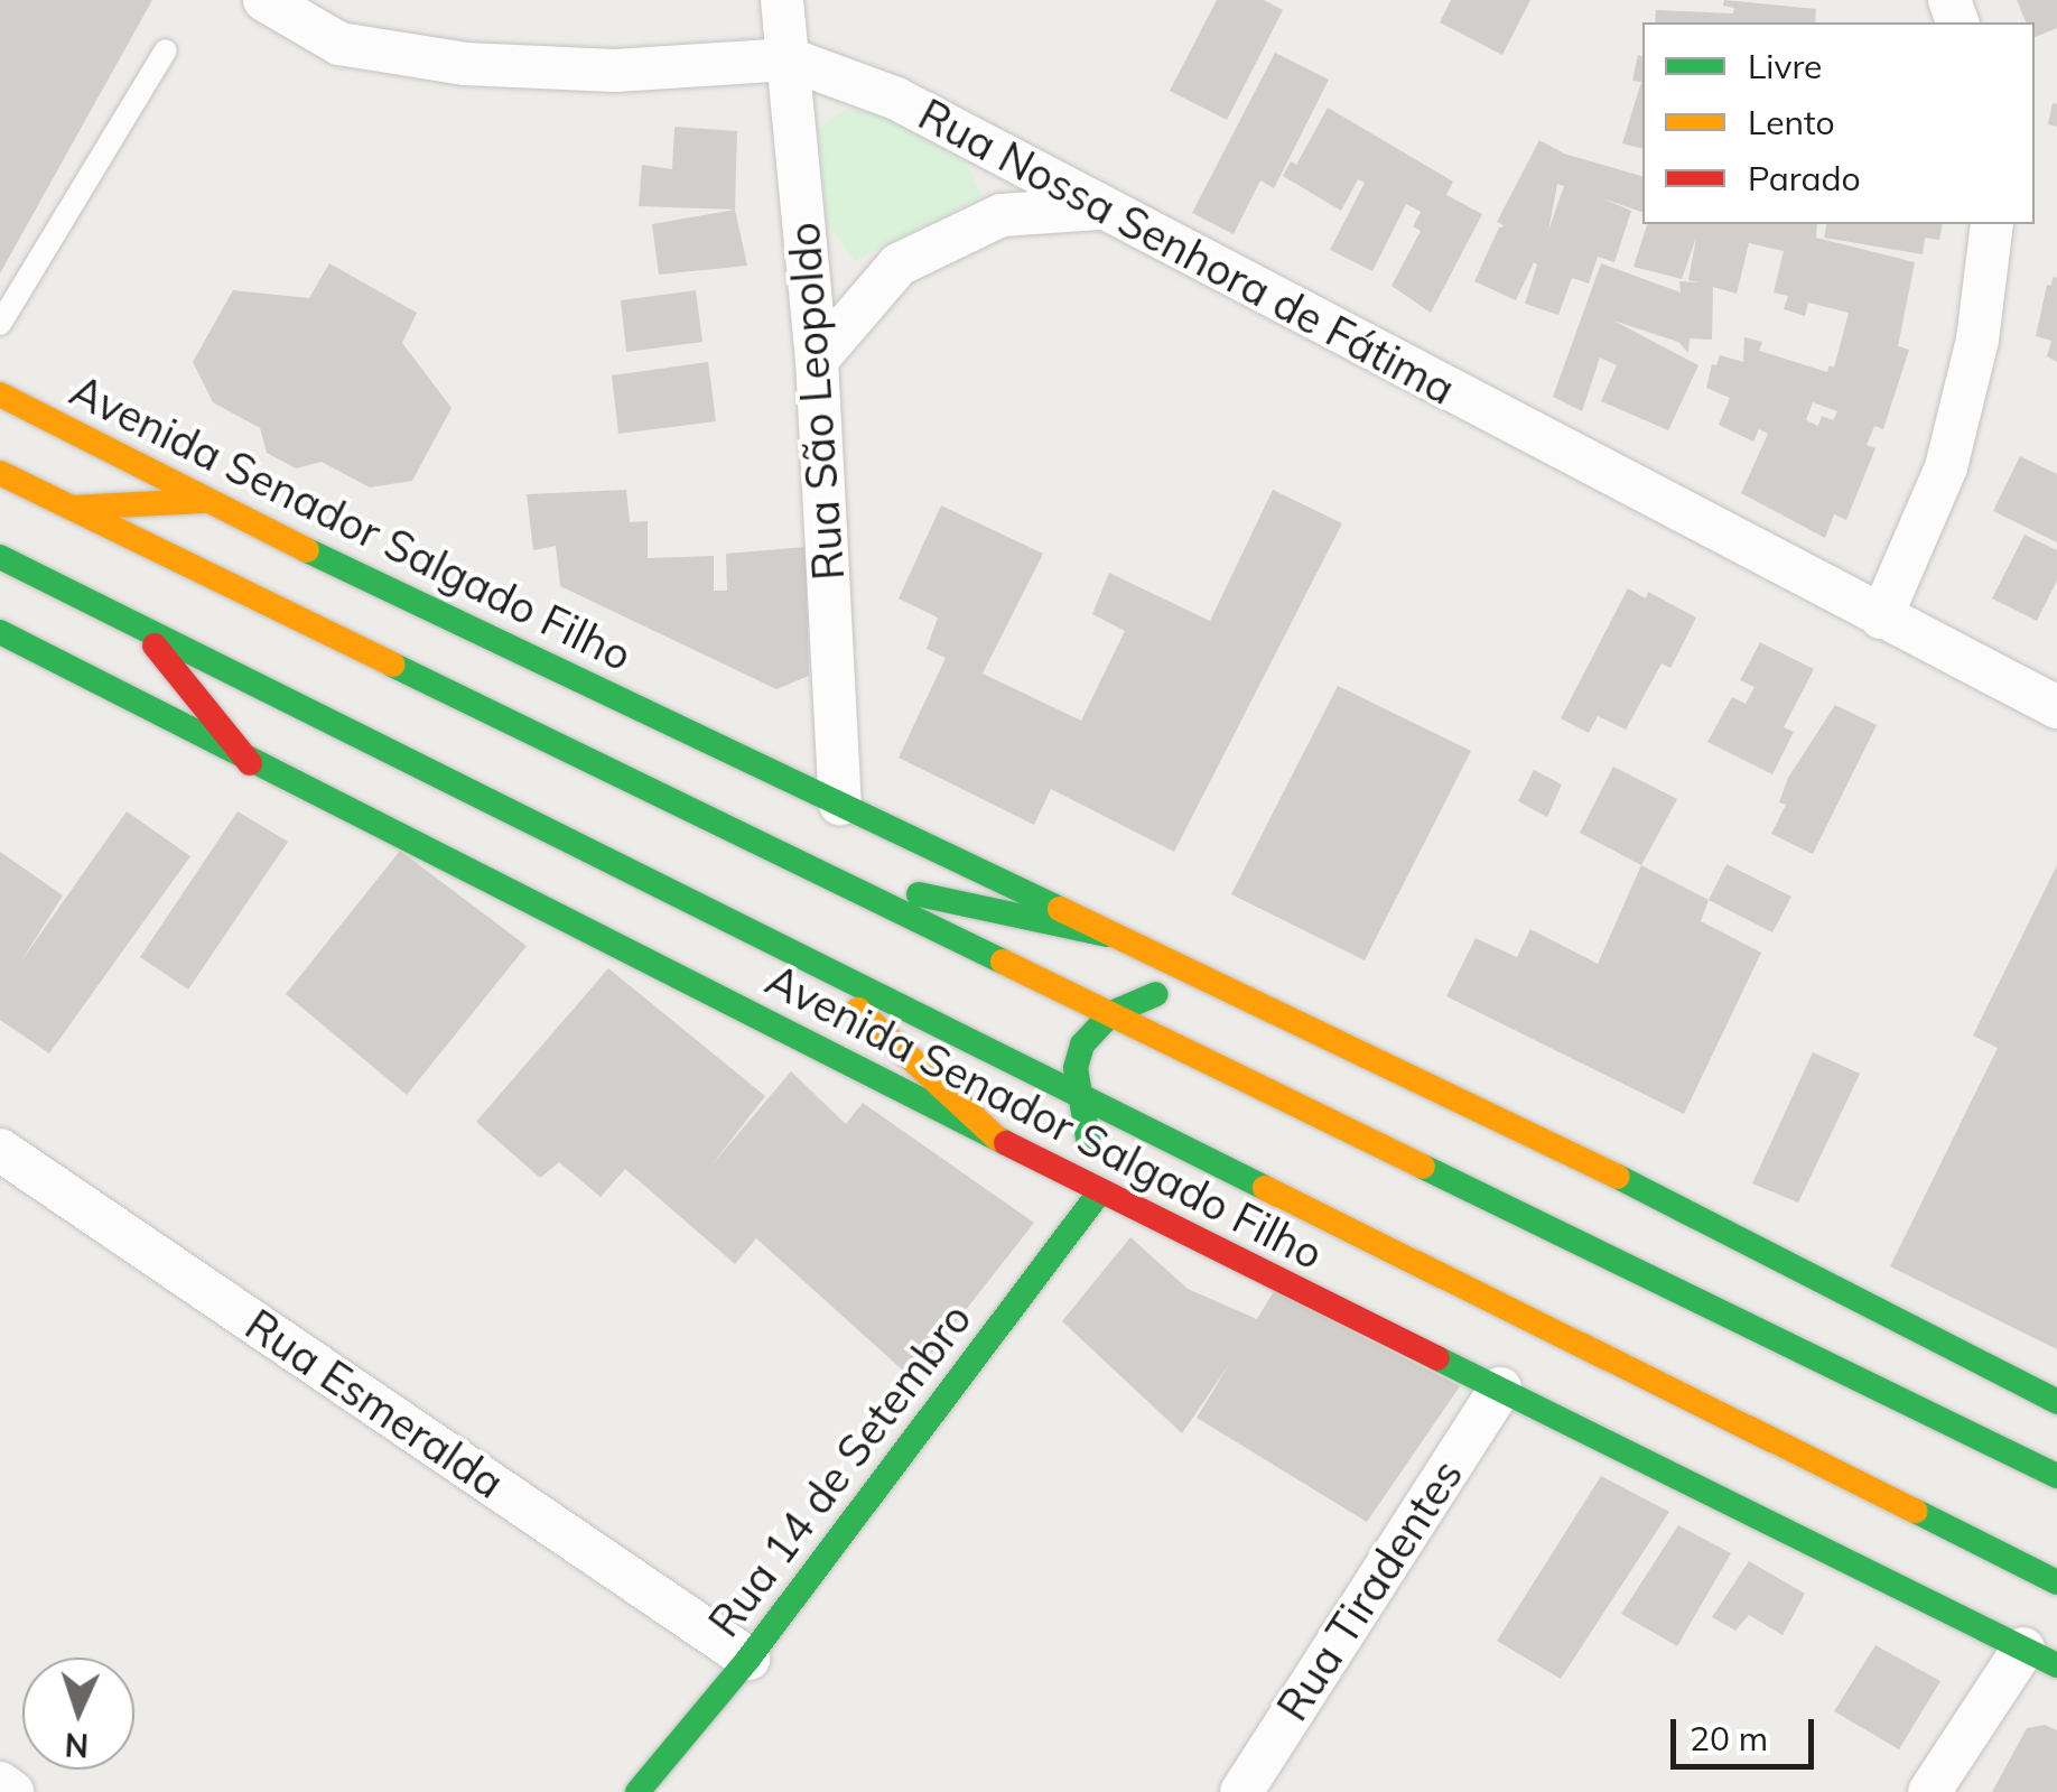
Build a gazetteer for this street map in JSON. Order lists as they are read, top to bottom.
{
  "streets": {
    "street": [
      "Rua Nossa Senhora de Fátima",
      "Rua São Leopoldo",
      "Avenida Senador Salgado Filho",
      "Rua Esmeralda",
      "Rua 14 de Setembro",
      "Rua Tiradentes"
    ]
  },
  "crossings": [
    ["Rua Nossa Senhora de Fátima", "Rua São Leopoldo"],
    ["Rua São Leopoldo", "Avenida Senador Salgado Filho"],
    ["Avenida Senador Salgado Filho", "Rua 14 de Setembro"],
    ["Avenida Senador Salgado Filho", "Rua Tiradentes"],
    ["Rua Esmeralda", "Rua 14 de Setembro"]
  ],
  "legend": ["Livre", "Lento", "Parado"],
  "scale_bar": "20 m",
  "north": "bottom"
}
